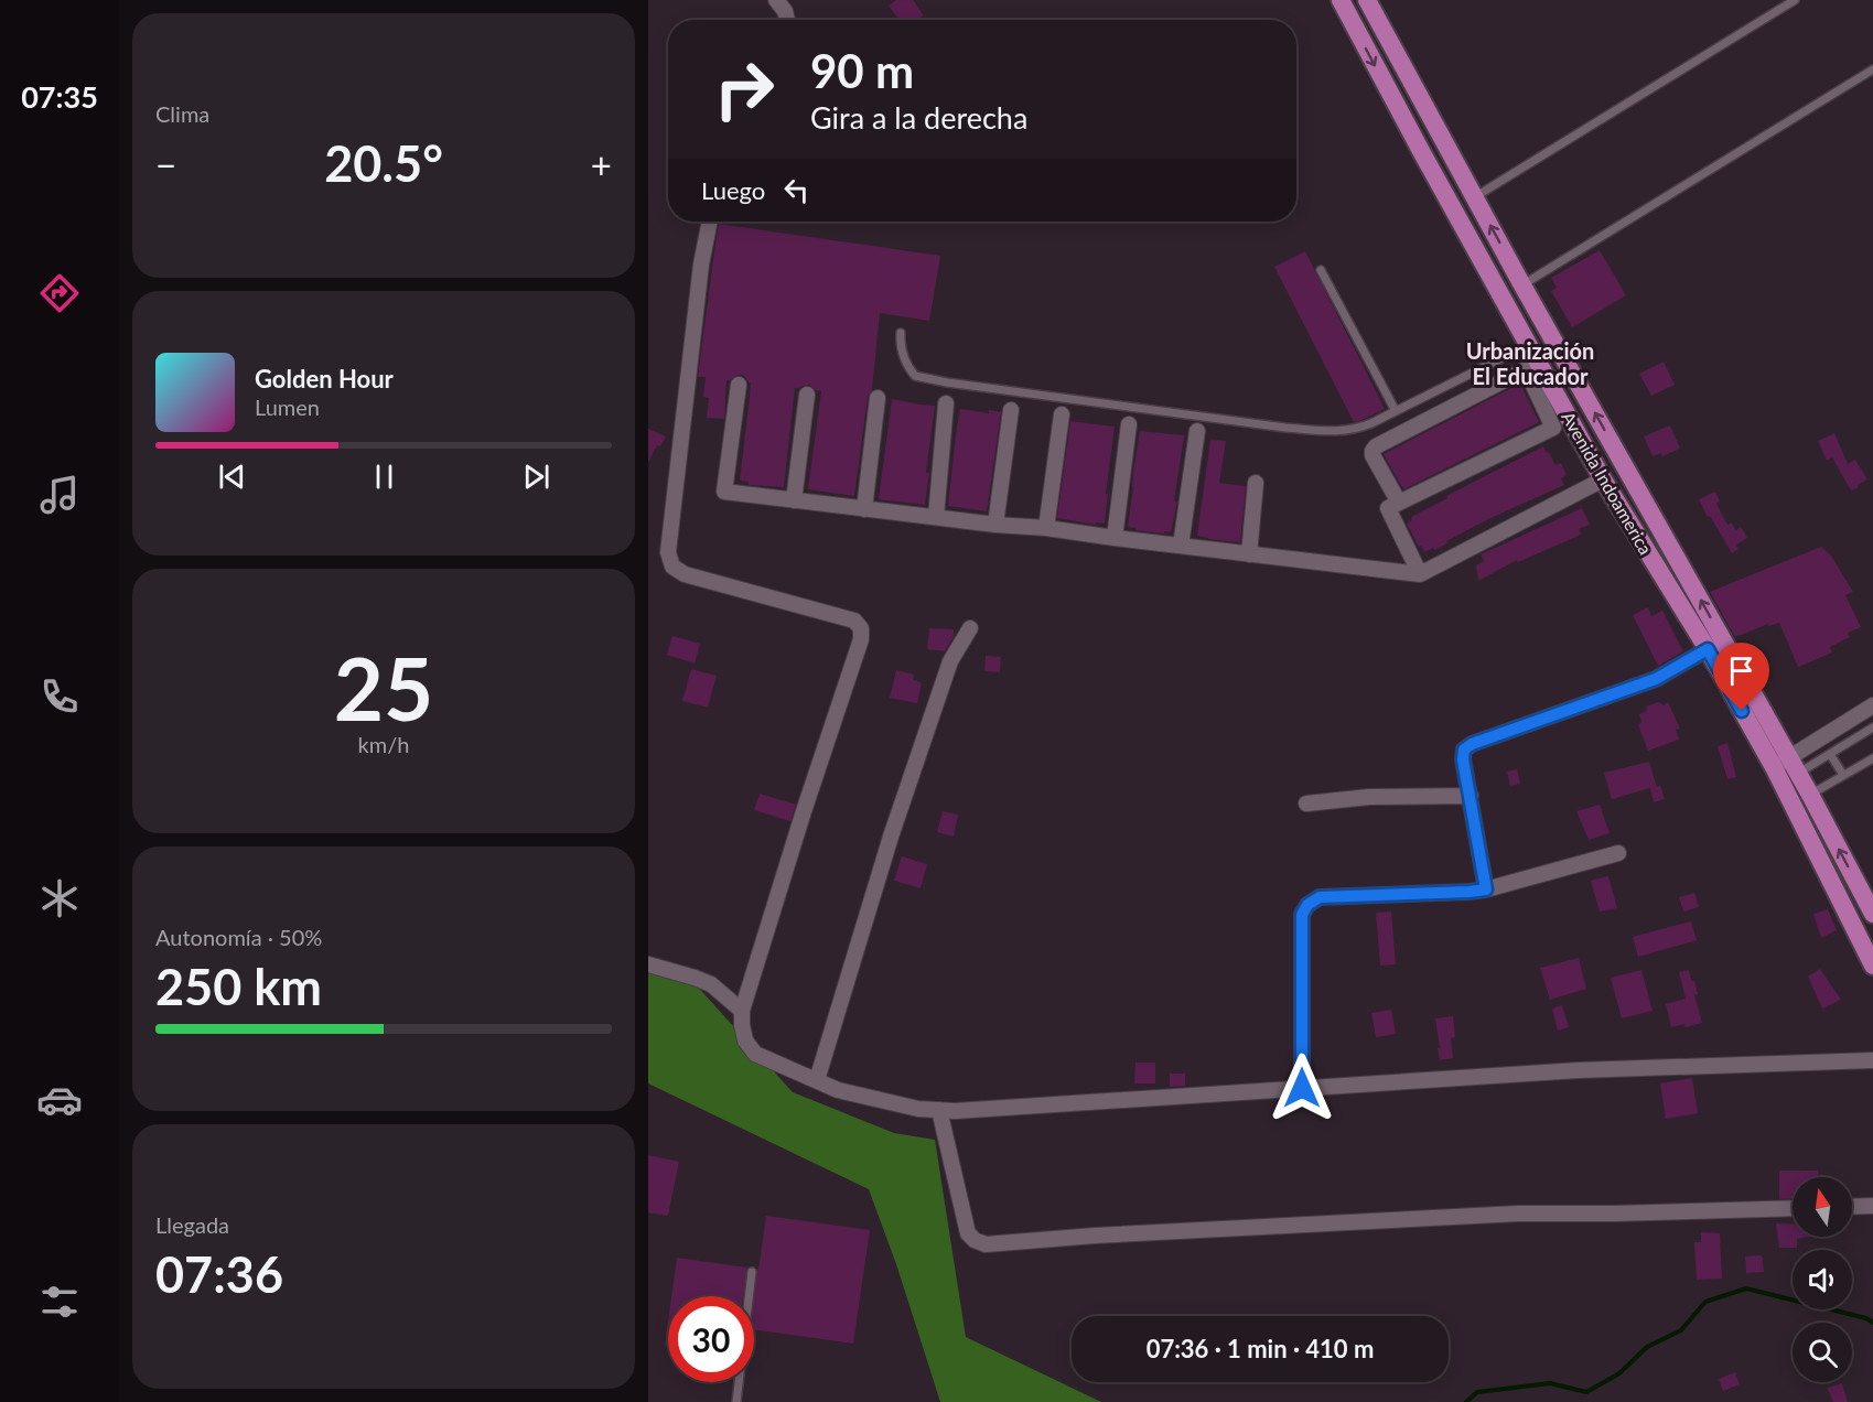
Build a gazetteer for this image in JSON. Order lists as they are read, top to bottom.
{
  "streets": {
    "main road": ["Avenida Indoamerica"]
  },
  "districts": ["Urbanización El Educador"],
  "north": "top",
  "page": {
    "tabs": "07:35",
    "tile": [
      "Clima",
      ["25", "km/h"],
      ["Autonomía · 50%", "250 km"],
      ["Llegada", "07:36"]
    ],
    "turn": ["90 m", "Gira a la derecha"],
    "heat": ["−", "20.5°", "+"],
    "then": "Luego",
    "song": ["Golden Hour", "Lumen"],
    "limit": "30",
    "trip": "07:36 · 1 min · 410 m"
  }
}
